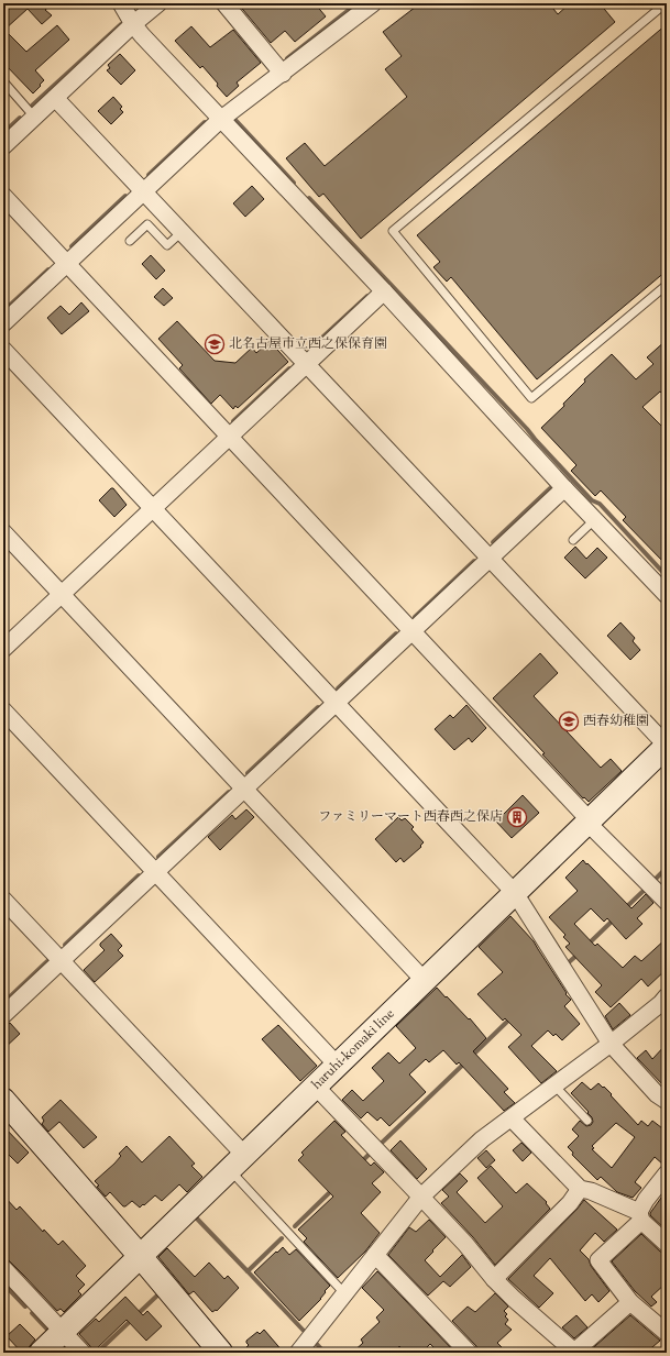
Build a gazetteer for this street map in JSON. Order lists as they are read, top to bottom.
{
  "streets": {
    "main road": ["haruhi-komaki line"]
  },
  "places": {
    "school or university": ["北名古屋市立西之保保育園", "西春幼稚園"],
    "building": ["ファミリーマート西春西之保店"]
  }
}
